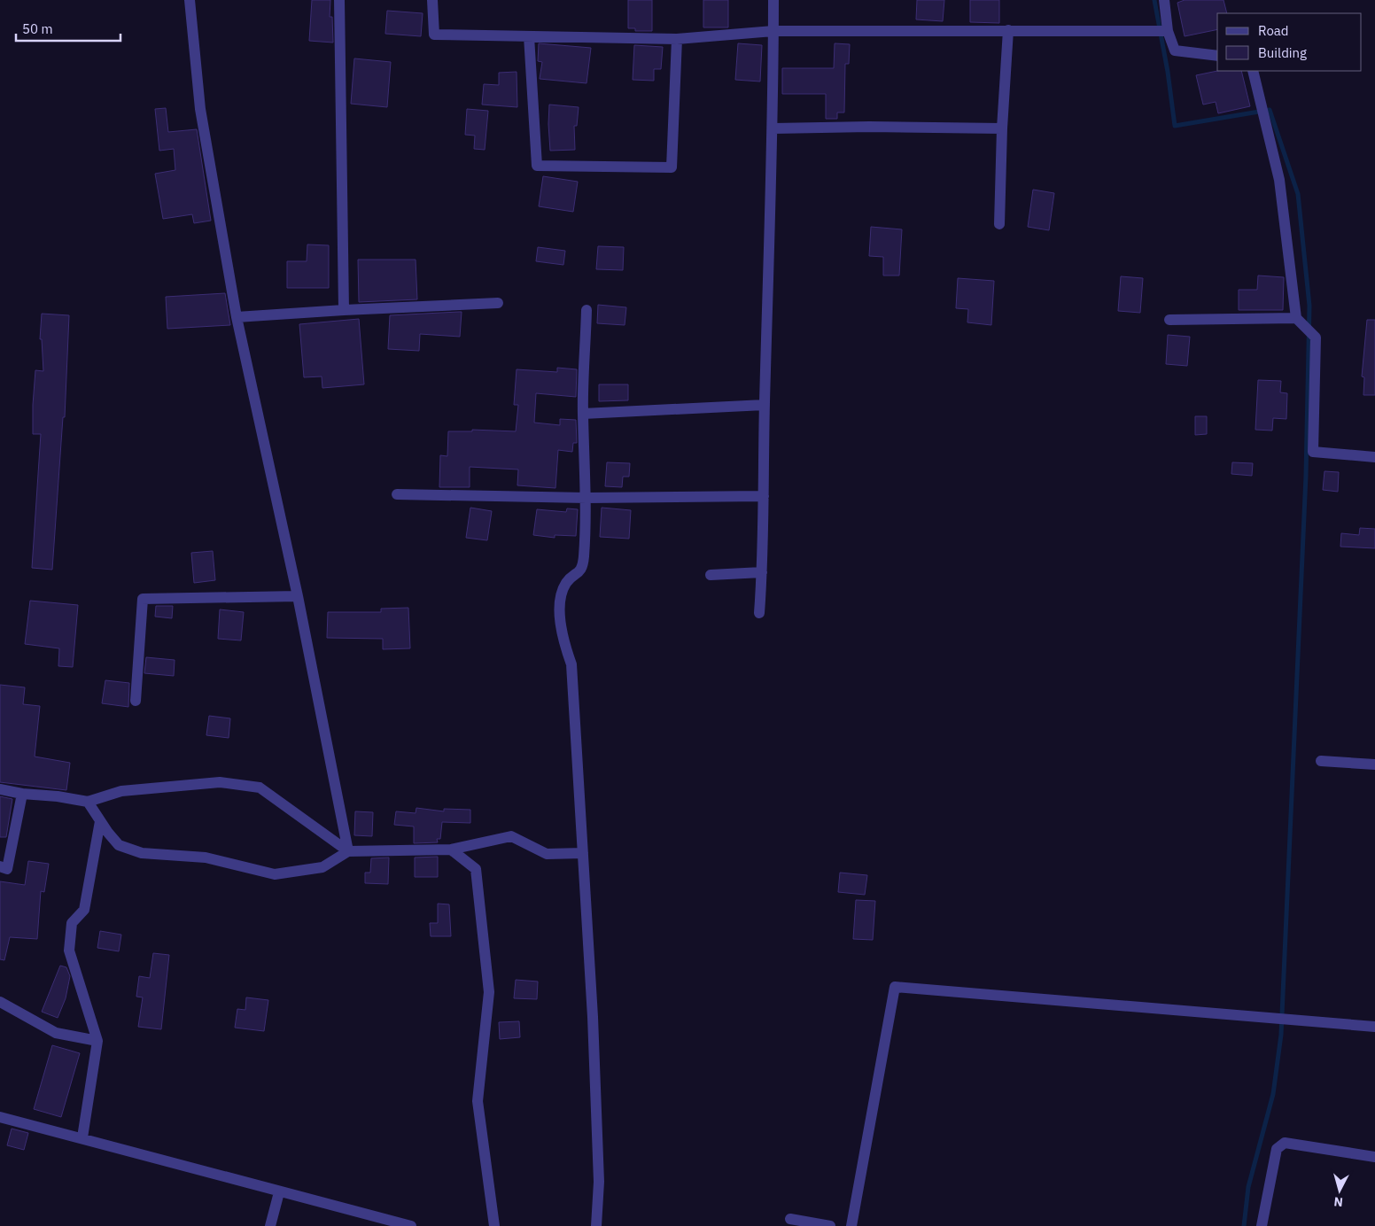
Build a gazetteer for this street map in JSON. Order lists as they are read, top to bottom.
{
  "legend": ["Road", "Building"],
  "scale_bar": "50 m",
  "north": "bottom"
}
